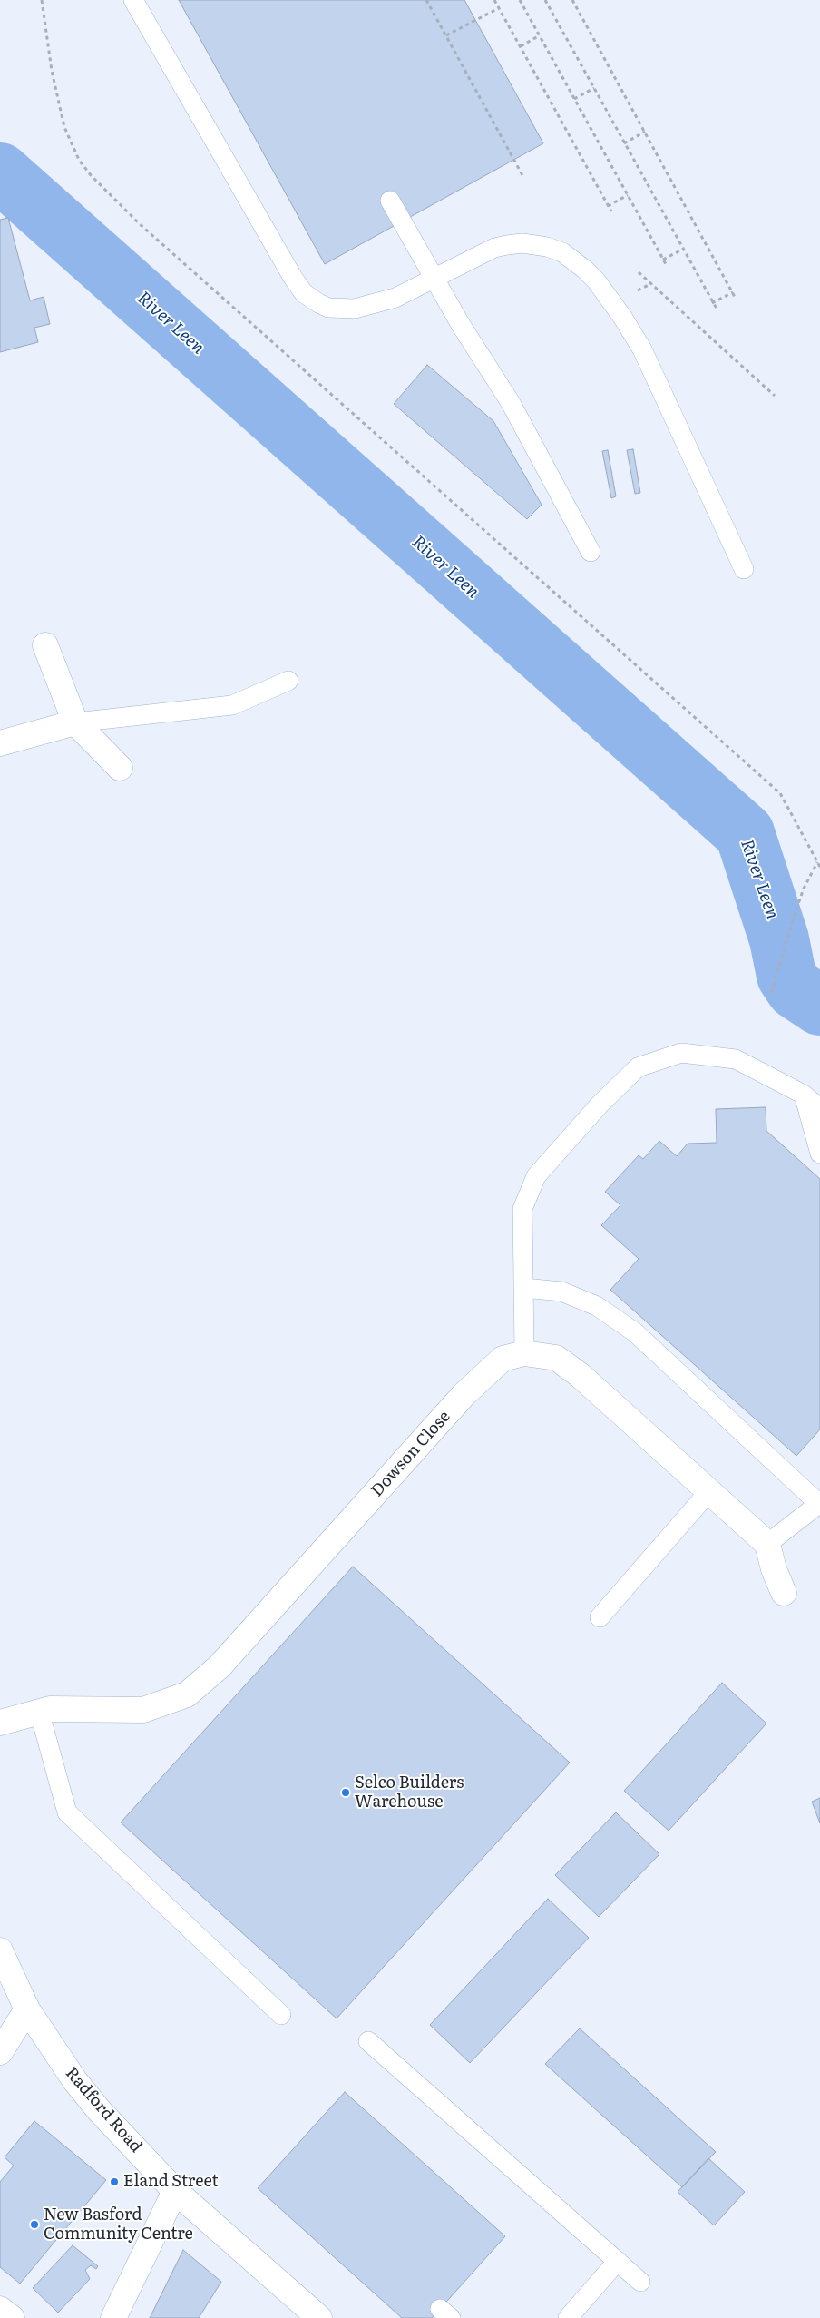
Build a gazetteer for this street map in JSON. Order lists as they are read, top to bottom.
{
  "streets": {
    "street": ["Dowson Close", "Radford Road"]
  },
  "water": ["River Leen"],
  "places": ["Selco Builders Warehouse", "Eland Street", "New Basford Community Centre"]
}
